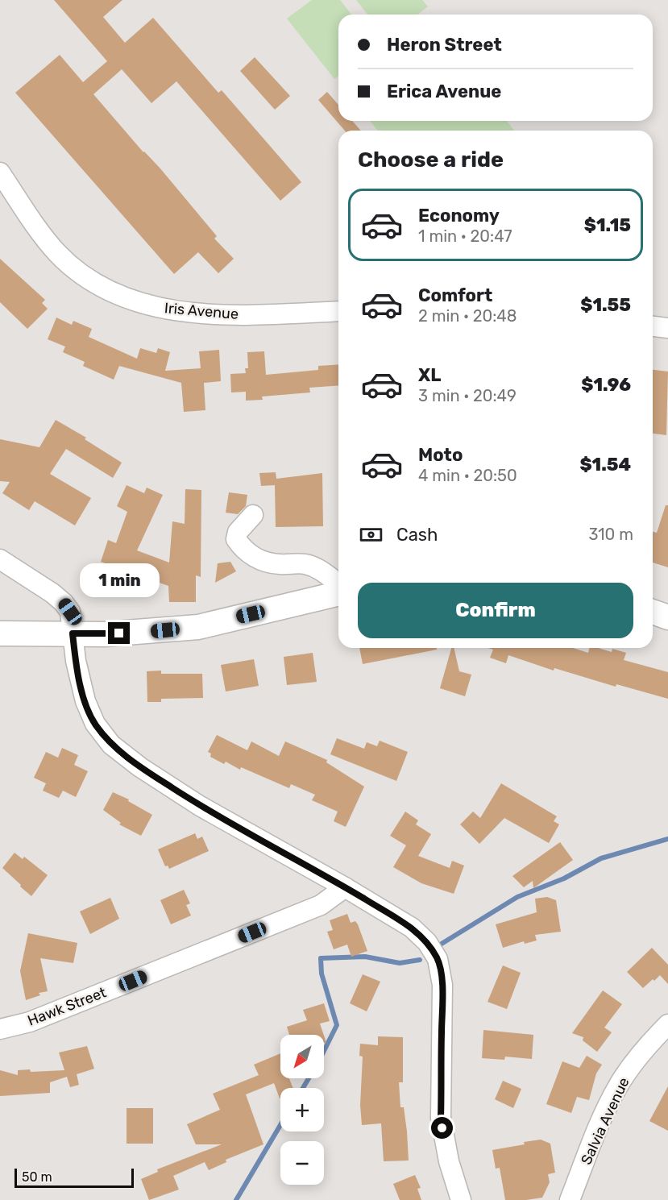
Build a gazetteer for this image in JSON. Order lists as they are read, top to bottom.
{
  "streets": {
    "street": ["Iris Avenue", "Hawk Street", "Salvia Avenue"]
  },
  "scale_bar": "50 m",
  "north": "bottom left",
  "page": {
    "banner": ["Heron Street", "Erica Avenue"],
    "heading": "Choose a ride",
    "list": [
      {
        "name": "Economy",
        "note": "1 min · 20:47",
        "value": "$1.15"
      },
      {
        "name": "Comfort",
        "note": "2 min · 20:48",
        "value": "$1.55"
      },
      {
        "name": "XL",
        "note": "3 min · 20:49",
        "value": "$1.96"
      },
      {
        "name": "Moto",
        "note": "4 min · 20:50",
        "value": "$1.54"
      }
    ],
    "pay": ["Cash", "310 m"],
    "bubble": "1 min",
    "buttons": "Confirm",
    "map_buttons": ["+", "−"],
    "scale": "50 m"
  }
}
